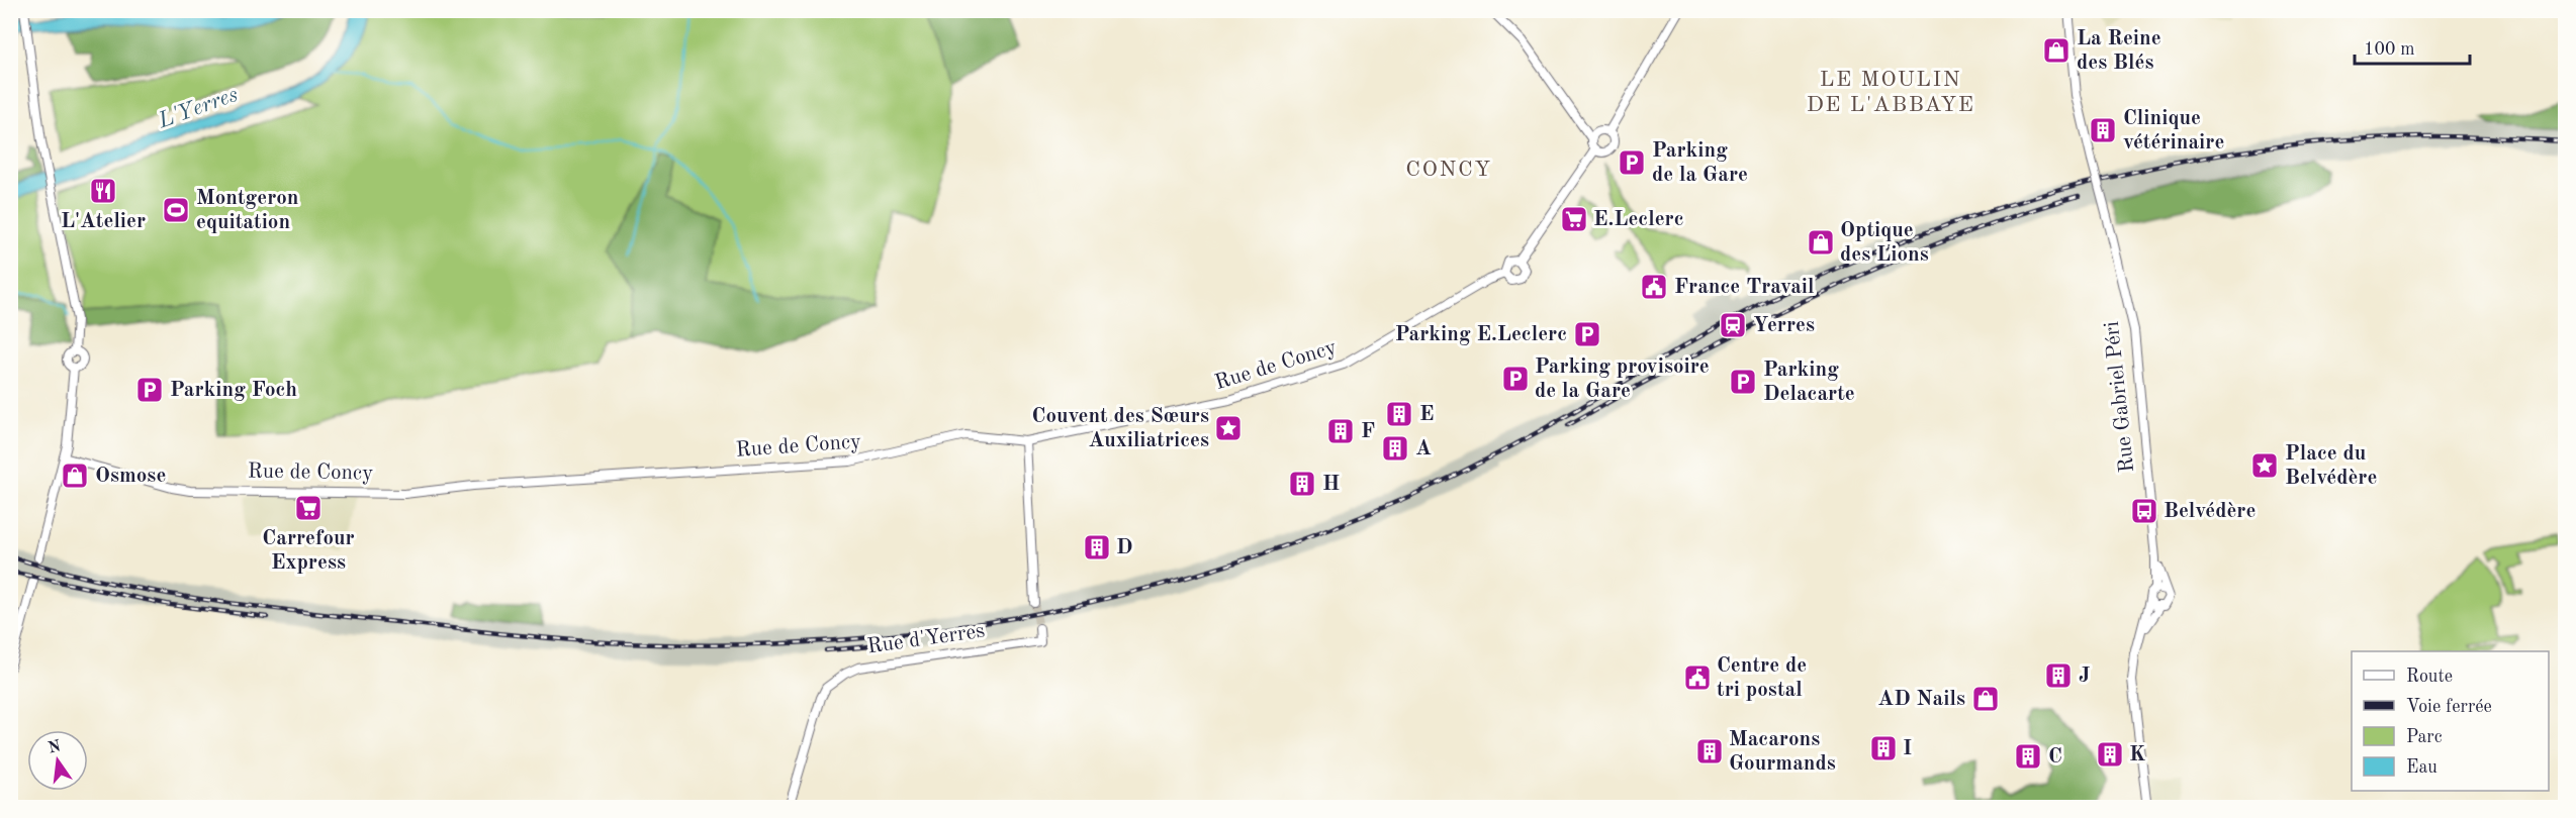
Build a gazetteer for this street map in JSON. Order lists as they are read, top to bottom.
{
  "streets": {
    "street": ["Rue de Concy", "Rue Gabriel Péri", "Rue d'Yerres"]
  },
  "districts": ["LE MOULIN DE L'ABBAYE", "CONCY"],
  "water": ["L'Yerres"],
  "places": {
    "shop": [
      "La Reine des Blés",
      "Optique des Lions",
      "Osmose",
      "AD Nails"
    ],
    "building": [
      "Clinique vétérinaire",
      "E",
      "F",
      "A",
      "H",
      "D",
      "J",
      "I",
      "Macarons Gourmands",
      "K",
      "C"
    ],
    "parking": [
      "Parking de la Gare",
      "Parking E.Leclerc",
      "Parking provisoire de la Gare",
      "Parking Delacarte",
      "Parking Foch"
    ],
    "restaurant": ["L'Atelier"],
    "sports": ["Montgeron equitation"],
    "supermarket": ["E.Leclerc", "Carrefour Express"],
    "public building": ["France Travail", "Centre de tri postal"],
    "station": ["Yerres"],
    "place": ["Couvent des Sœurs Auxiliatrices", "Place du Belvédère"],
    "bus stop": ["Belvédère"]
  },
  "legend": [
    "Route",
    "Voie ferrée",
    "Parc",
    "Eau"
  ],
  "scale_bar": "100 m",
  "north": "top"
}
